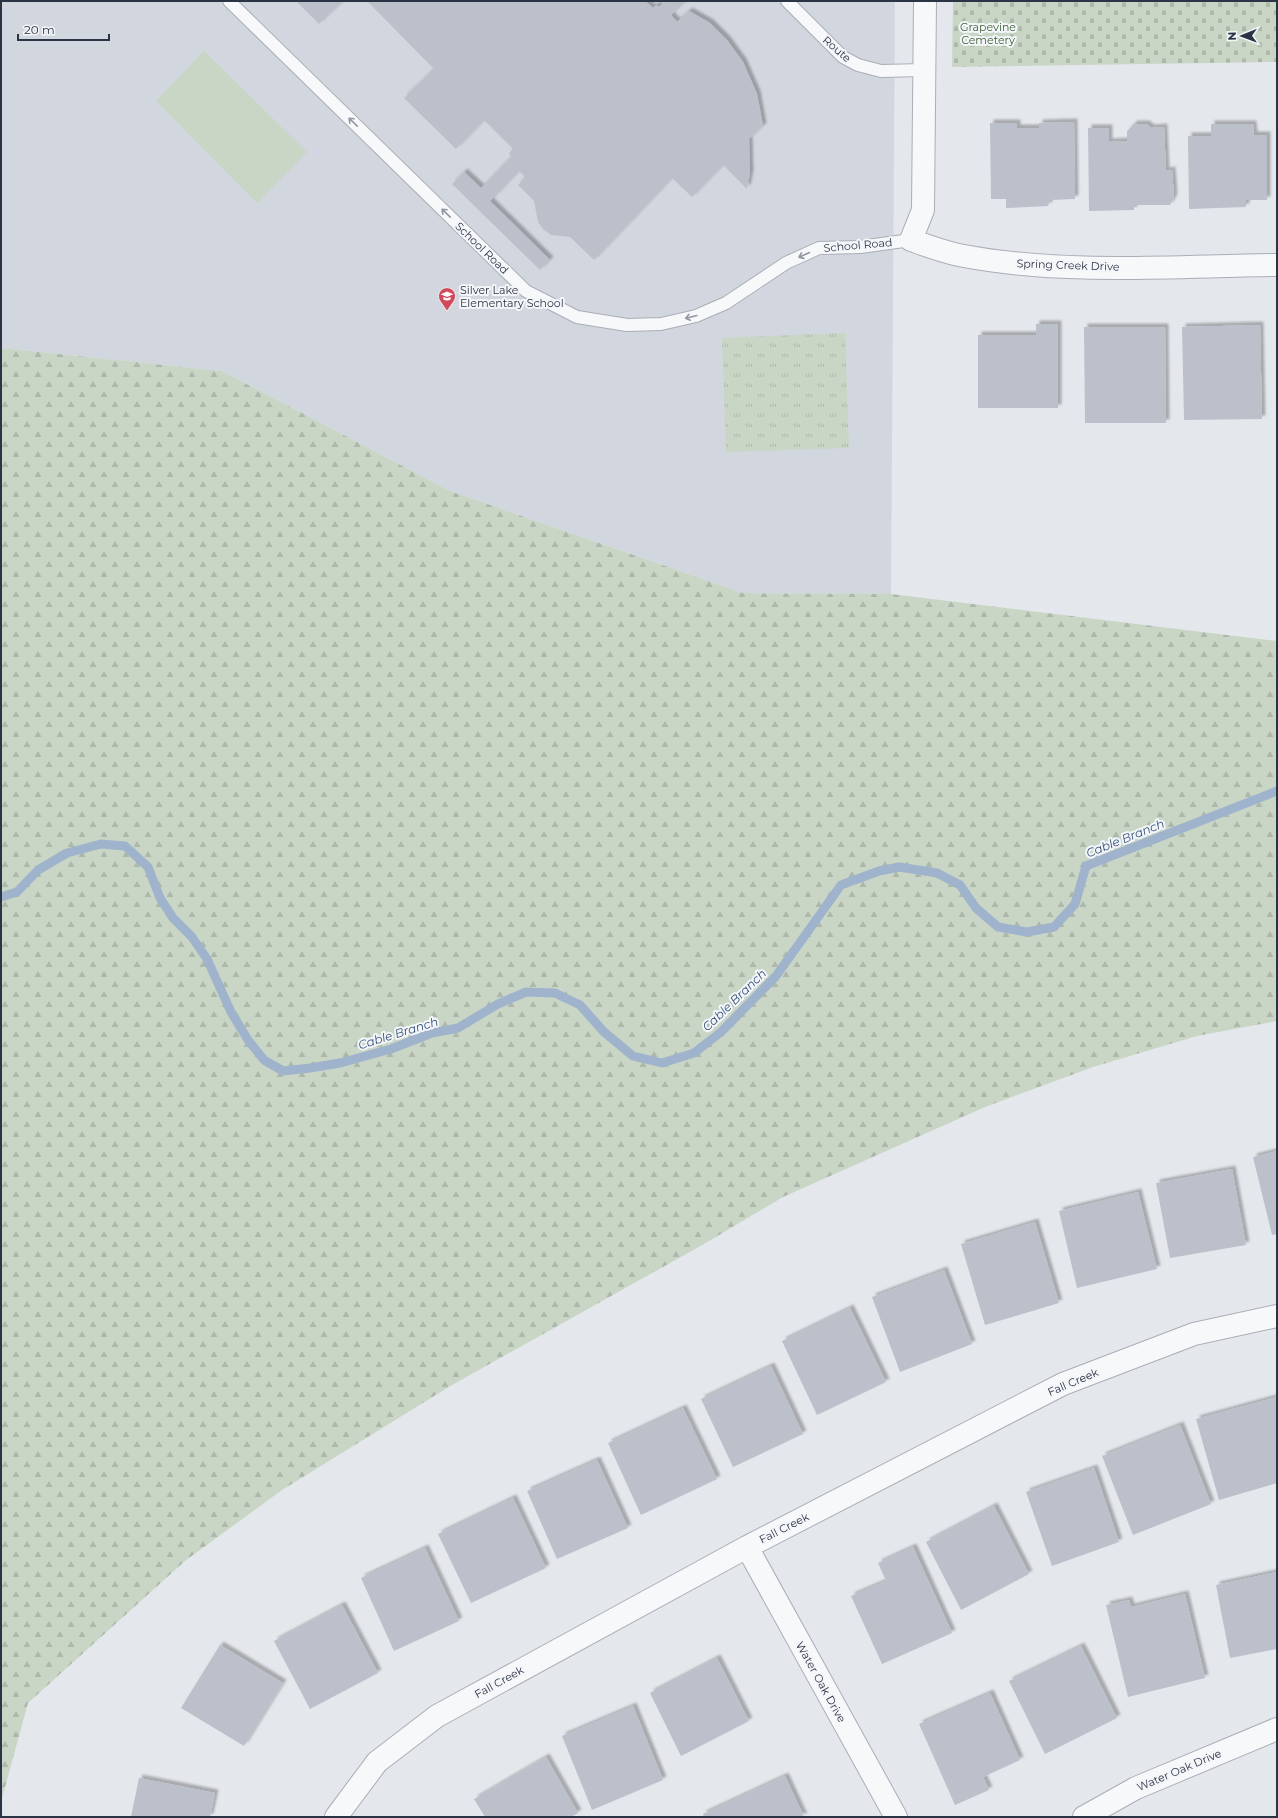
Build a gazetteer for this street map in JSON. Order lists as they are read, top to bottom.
{
  "streets": {
    "street": ["Spring Creek Drive", "Fall Creek", "Water Oak Drive"],
    "lane": ["Route", "School Road"]
  },
  "crossings": [
    ["School Road", "Spring Creek Drive"],
    ["Fall Creek", "Water Oak Drive"]
  ],
  "one_way": ["School Road"],
  "water": ["Cable Branch"],
  "parks": ["Grapevine Cemetery"],
  "places": {
    "school or university": ["Silver Lake Elementary School"]
  },
  "scale_bar": "20 m",
  "north": "left"
}
